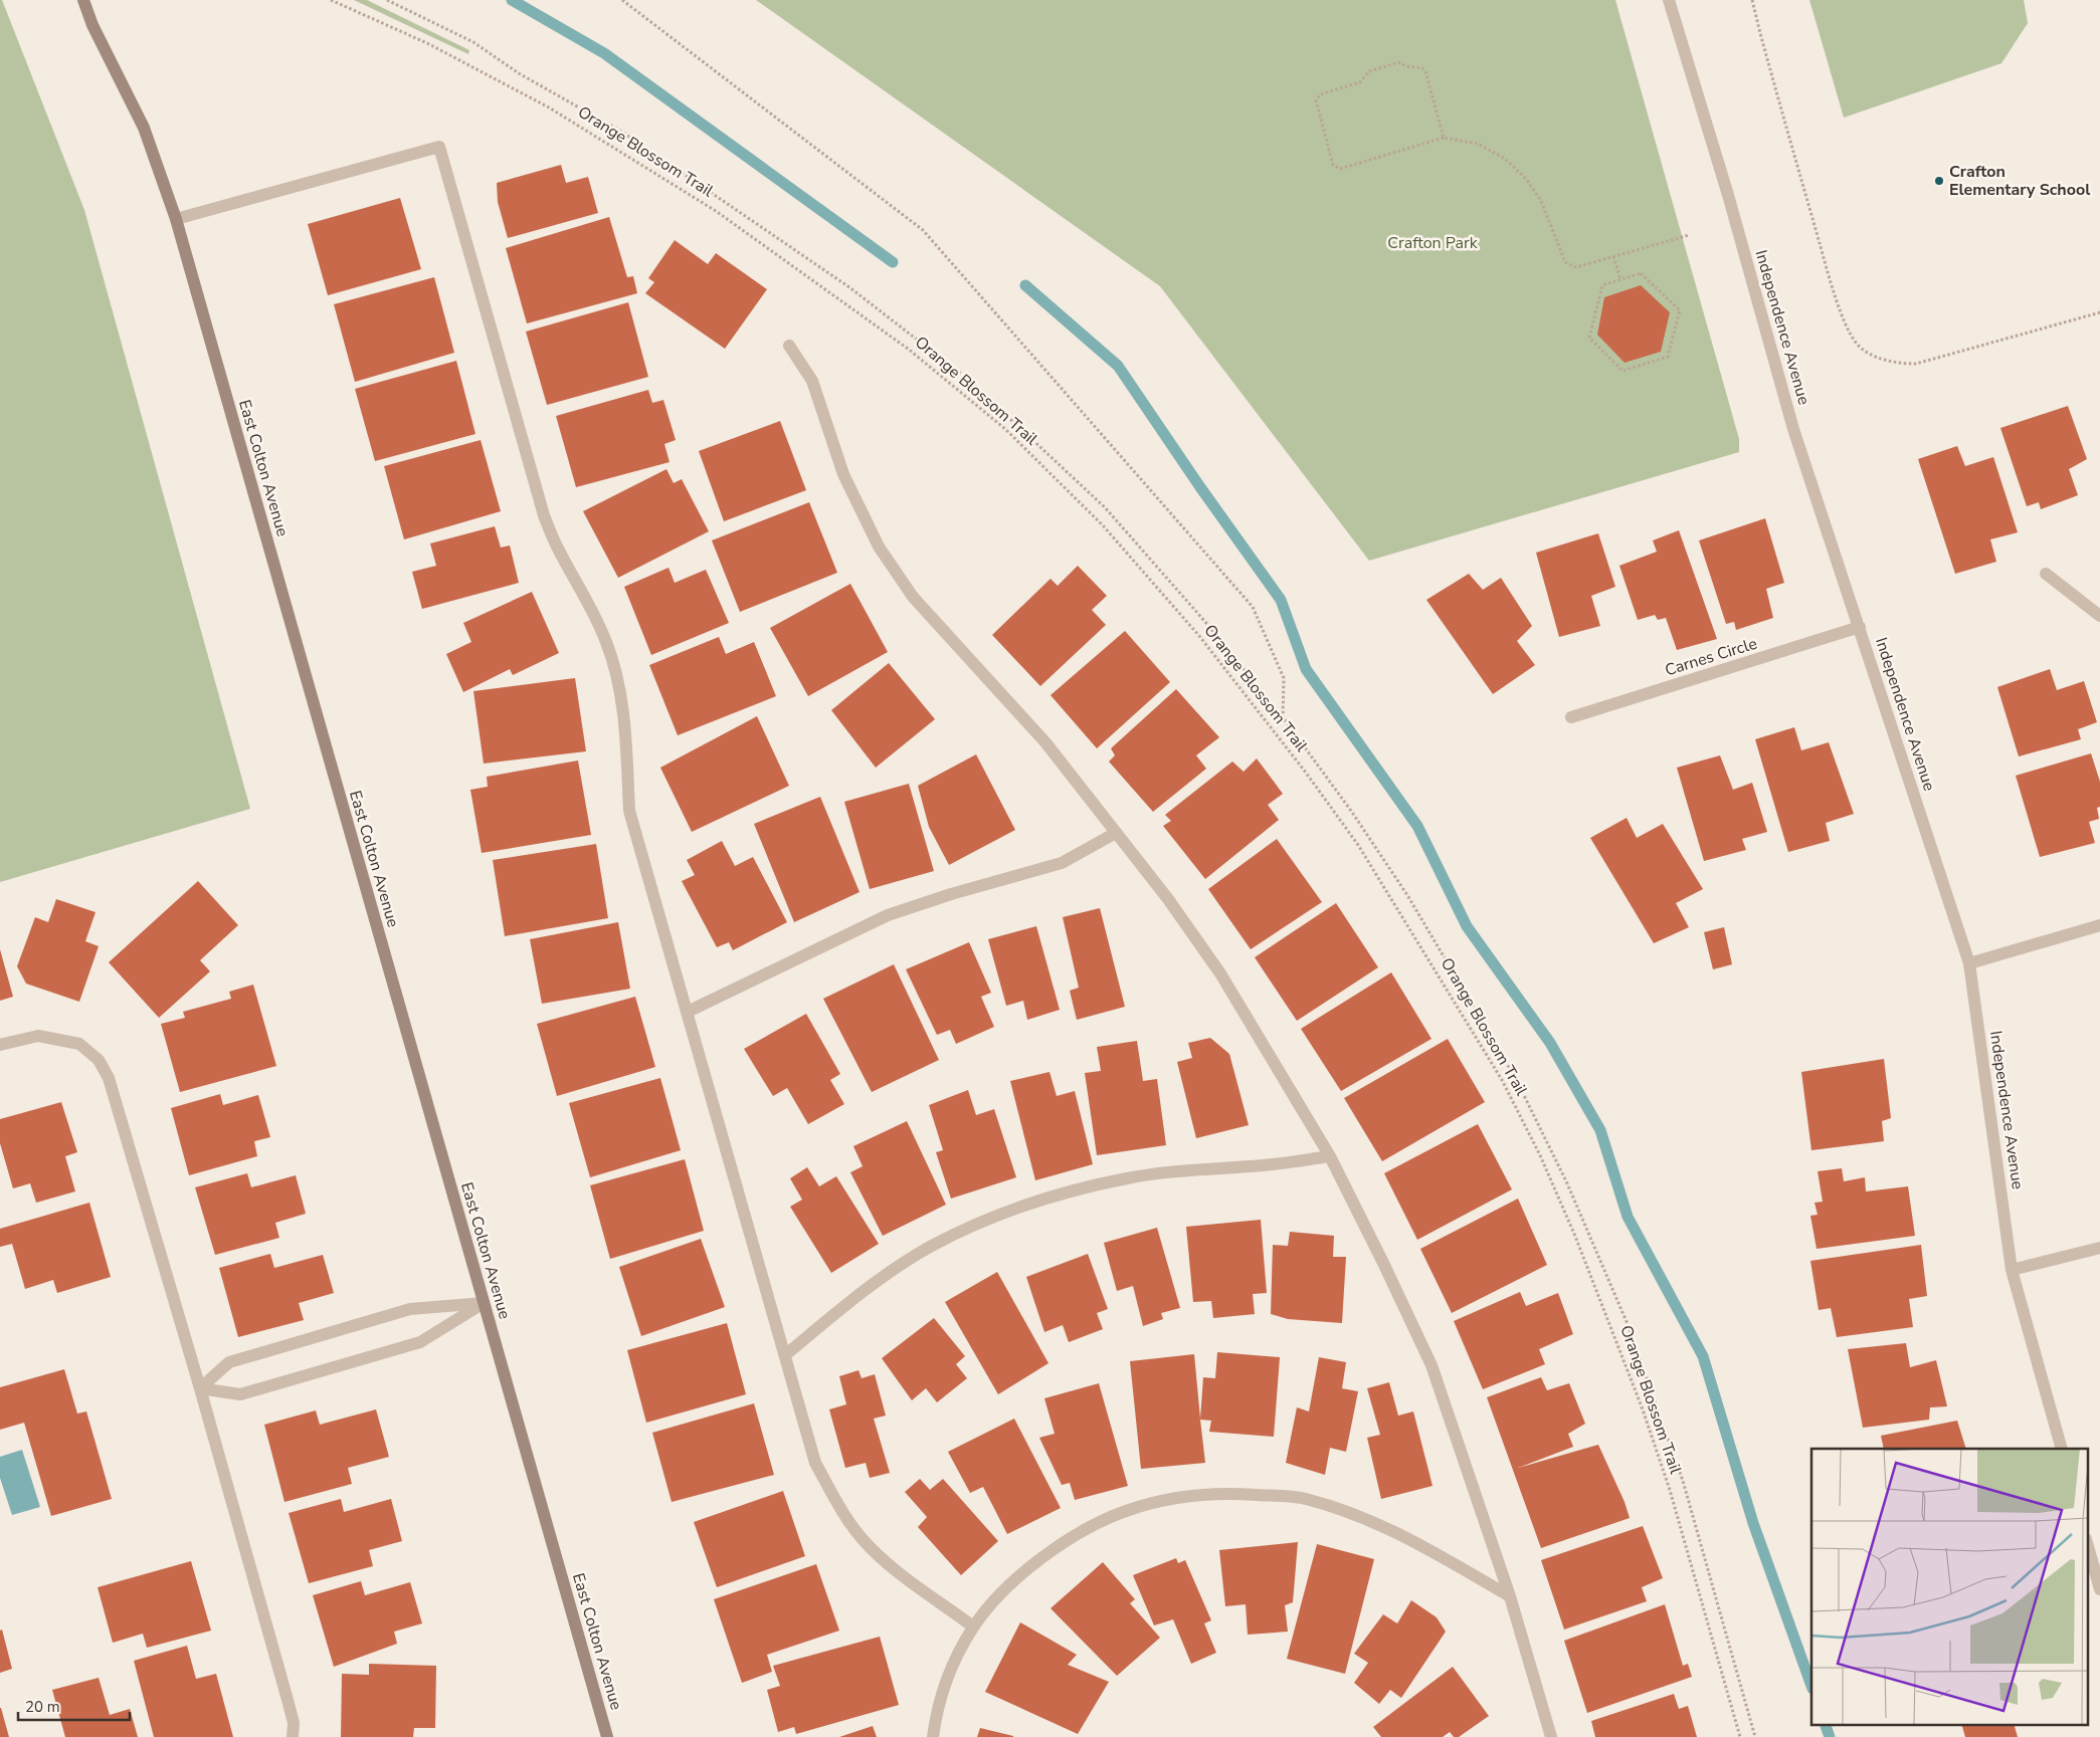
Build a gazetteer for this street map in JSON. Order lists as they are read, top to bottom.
{
  "streets": {
    "street": ["Independence Avenue", "East Colton Avenue", "Carnes Circle"],
    "path": ["Orange Blossom Trail"]
  },
  "crossings": [
    ["Independence Avenue", "Carnes Circle"]
  ],
  "parks": ["Crafton Park"],
  "places": ["Crafton Elementary School"],
  "scale_bar": "20 m"
}
